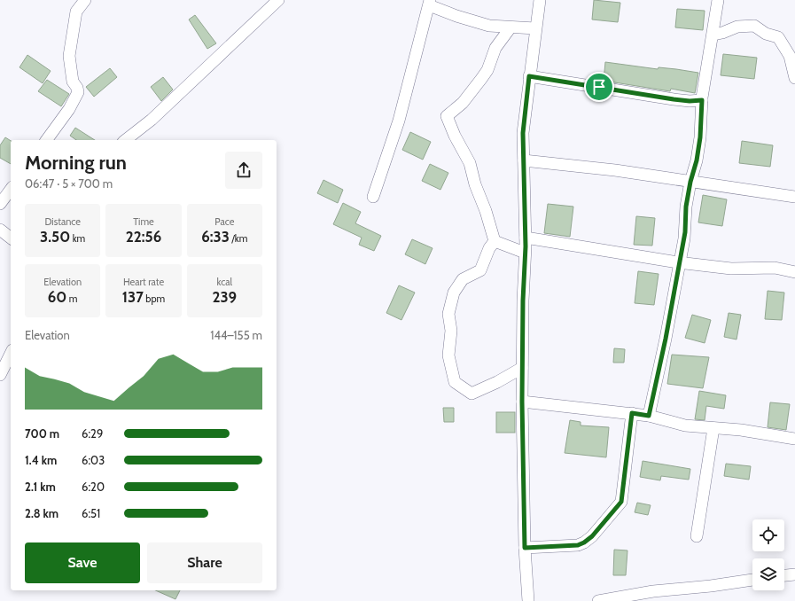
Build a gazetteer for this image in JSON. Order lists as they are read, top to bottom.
{
  "page": {
    "heading": ["Morning run", "06:47 · 5 × 700 m"],
    "stats": [
      ["Distance", "3.50 km"],
      ["Time", "22:56"],
      ["Pace", "6:33 /km"],
      ["Elevation", "60 m"],
      ["Heart rate", "137 bpm"],
      ["kcal", "239"]
    ],
    "chart": ["Elevation", "144–155 m"],
    "list": [
      {
        "name": "700 m",
        "note": "6:29"
      },
      {
        "name": "1.4 km",
        "note": "6:03"
      },
      {
        "name": "2.1 km",
        "note": "6:20"
      },
      {
        "name": "2.8 km",
        "note": "6:51"
      }
    ],
    "buttons": ["Save", "Share"]
  }
}
